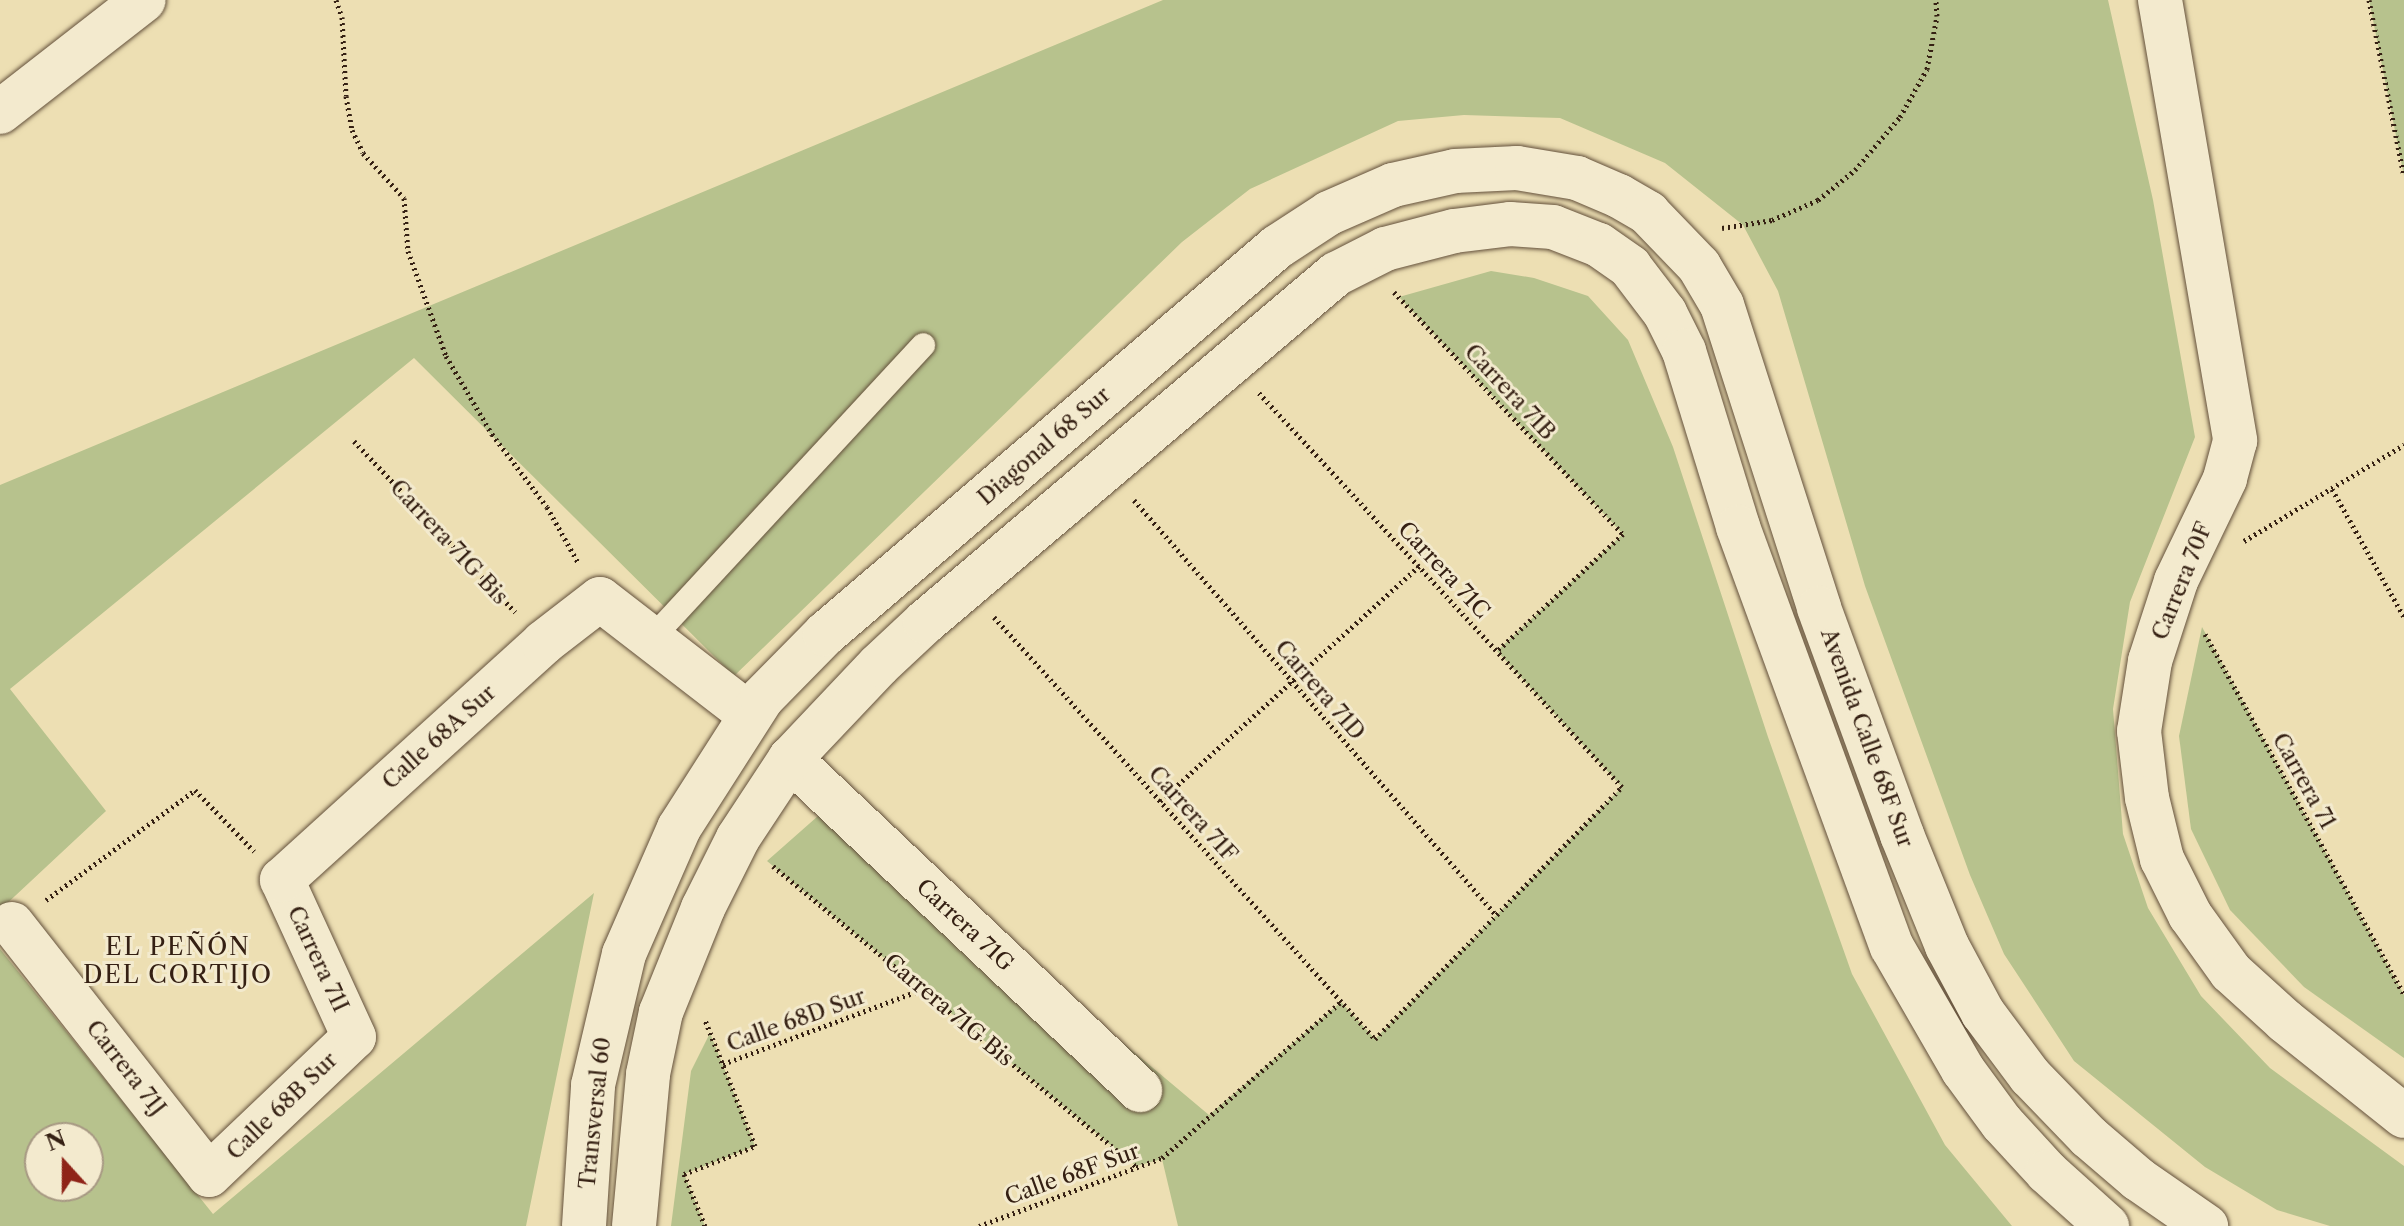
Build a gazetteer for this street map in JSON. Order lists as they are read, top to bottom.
{
  "streets": {
    "street": [
      "Diagonal 68 Sur",
      "Carrera 70F",
      "Calle 68A Sur",
      "Avenida Calle 68F Sur",
      "Carrera 71G",
      "Carrera 71I",
      "Carrera 71J",
      "Calle 68B Sur",
      "Transversal 60"
    ],
    "path": [
      "Carrera 71B",
      "Carrera 71G Bis",
      "Carrera 71C",
      "Carrera 71D",
      "Carrera 71",
      "Carrera 71F",
      "Calle 68D Sur",
      "Calle 68F Sur"
    ]
  },
  "crossings": [
    ["Carrera 71B", "Carrera 71C"],
    ["Diagonal 68 Sur", "Avenida Calle 68F Sur"],
    ["Diagonal 68 Sur", "Transversal 60"],
    ["Carrera 71G Bis", "Calle 68A Sur"],
    ["Carrera 71G Bis", "Calle 68D Sur"],
    ["Carrera 71G Bis", "Calle 68F Sur"],
    ["Carrera 71C", "Carrera 71D"],
    ["Carrera 71C", "Carrera 71F"],
    ["Carrera 70F", "Carrera 71"],
    ["Carrera 71D", "Carrera 71F"],
    ["Calle 68A Sur", "Carrera 71I"],
    ["Carrera 71F", "Calle 68F Sur"],
    ["Carrera 71I", "Calle 68B Sur"],
    ["Carrera 71J", "Calle 68B Sur"]
  ],
  "districts": ["EL PEÑÓN DEL CORTIJO"],
  "north": "top"
}
